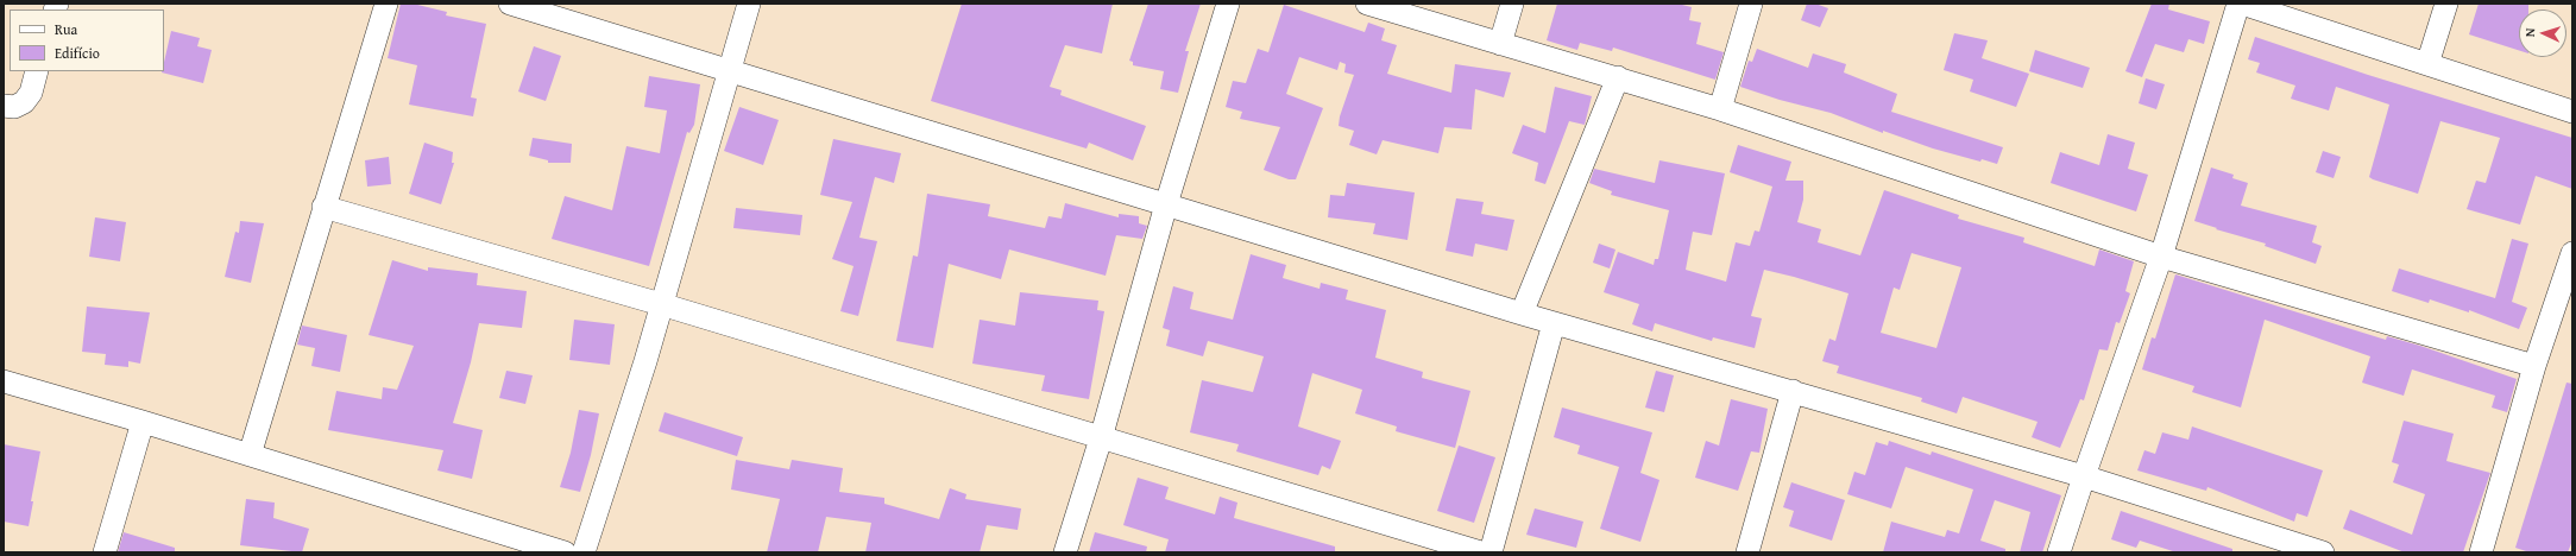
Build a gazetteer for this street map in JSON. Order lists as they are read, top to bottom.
{
  "legend": ["Rua", "Edifício"],
  "north": "left"
}
